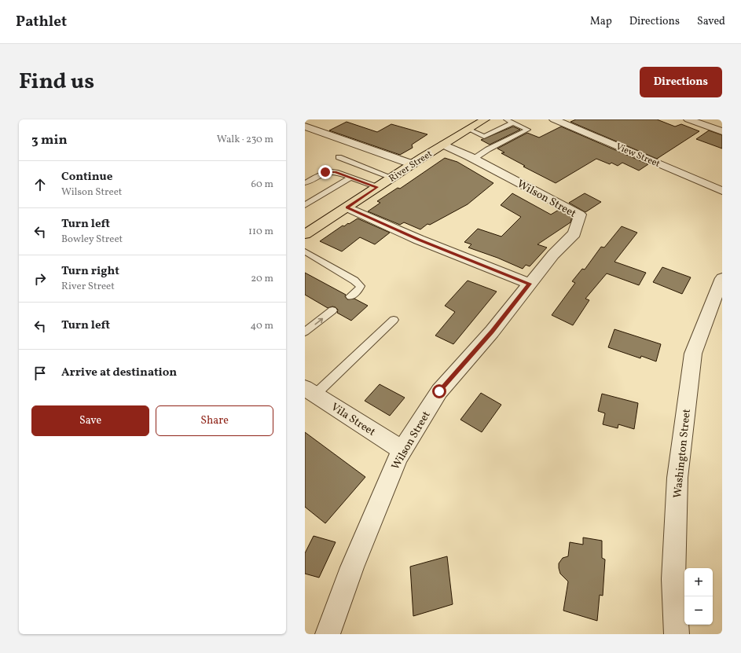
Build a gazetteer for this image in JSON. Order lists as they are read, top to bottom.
{
  "streets": {
    "main road": ["River Street"],
    "street": [
      "View Street",
      "Wilson Street",
      "Vila Street",
      "Washington Street"
    ]
  },
  "crossings": [
    ["River Street", "Wilson Street"],
    ["Wilson Street", "Vila Street"]
  ],
  "page": {
    "header": "Pathlet",
    "nav": ["Map", "Directions", "Saved"],
    "title": "Find us",
    "buttons": [
      "Directions",
      ["Save", "Share"]
    ],
    "heading": ["3 min", "Walk · 230 m"],
    "list": [
      ["Continue", "Wilson Street", "60 m"],
      ["Turn left", "Bowley Street", "110 m"],
      ["Turn right", "River Street", "20 m"],
      ["Turn left", "40 m"],
      "Arrive at destination"
    ],
    "map_buttons": ["+", "−"]
  }
}
